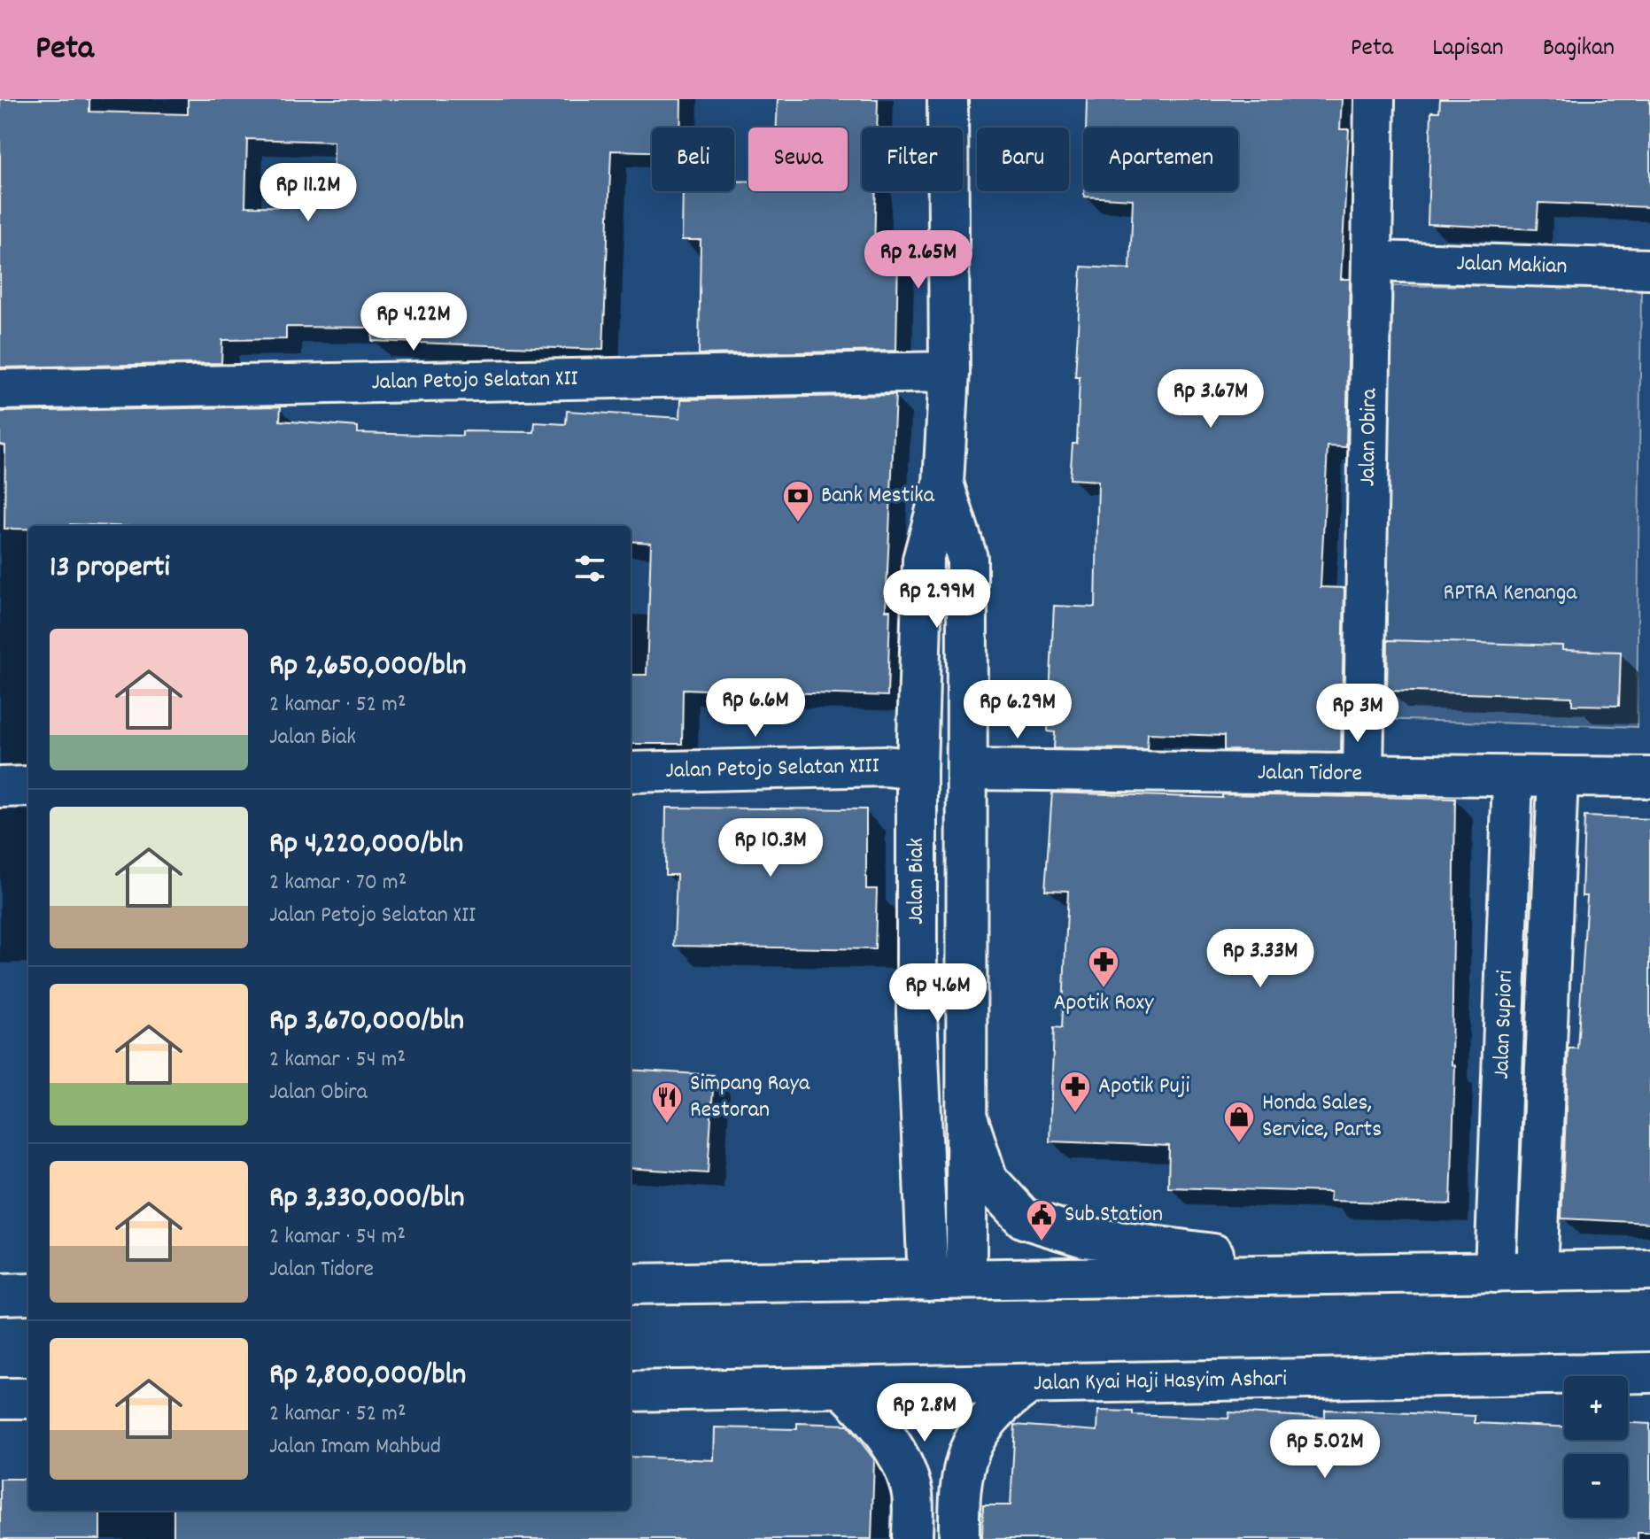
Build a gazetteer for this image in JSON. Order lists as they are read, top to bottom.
{
  "streets": {
    "main road": [
      "Jalan Makian",
      "Jalan Petojo Selatan XII",
      "Jalan Obira",
      "Jalan Petojo Selatan XIII",
      "Jalan Tidore",
      "Jalan Biak",
      "Jalan Supiori",
      "Jalan Kyai Haji Hasyim Ashari"
    ]
  },
  "crossings": [
    ["Jalan Makian", "Jalan Obira"],
    ["Jalan Petojo Selatan XII", "Jalan Biak"],
    ["Jalan Obira", "Jalan Tidore"],
    ["Jalan Petojo Selatan XIII", "Jalan Biak"],
    ["Jalan Tidore", "Jalan Biak"],
    ["Jalan Tidore", "Jalan Supiori"]
  ],
  "parks": ["RPTRA Kenanga"],
  "places": {
    "bank": ["Bank Mestika"],
    "pharmacy": ["Apotik Roxy", "Apotik Puji"],
    "restaurant": ["Simpang Raya Restoran"],
    "shop": ["Honda Sales, Service, Parts"],
    "public building": ["Sub Station"]
  },
  "page": {
    "header": "Peta",
    "nav": ["Peta", "Lapisan", "Bagikan"],
    "chip": [
      "Beli",
      "Sewa",
      "Filter",
      "Baru",
      "Apartemen"
    ],
    "price": [
      "Rp 11.2M",
      "Rp 2.65M",
      "Rp 4.22M",
      "Rp 3.67M",
      "Rp 2.99M",
      "Rp 6.6M",
      "Rp 6.29M",
      "Rp 3M",
      "Rp 10.3M",
      "Rp 3.33M",
      "Rp 4.6M",
      "Rp 2.8M",
      "Rp 5.02M"
    ],
    "heading": "13 properti",
    "list": [
      {
        "name": "Rp 2,650,000/bln",
        "note": "2 kamar · 52 m² · Jalan Biak"
      },
      {
        "name": "Rp 4,220,000/bln",
        "note": "2 kamar · 70 m² · Jalan Petojo Selatan XII"
      },
      {
        "name": "Rp 3,670,000/bln",
        "note": "2 kamar · 54 m² · Jalan Obira"
      },
      {
        "name": "Rp 3,330,000/bln",
        "note": "2 kamar · 54 m² · Jalan Tidore"
      },
      {
        "name": "Rp 2,800,000/bln",
        "note": "2 kamar · 52 m² · Jalan Imam Mahbud"
      }
    ],
    "map_buttons": ["+", "−"]
  }
}
